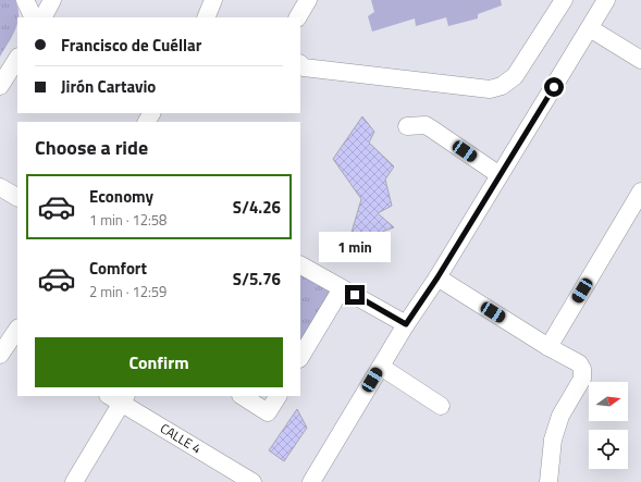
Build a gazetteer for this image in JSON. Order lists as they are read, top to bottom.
{
  "streets": {
    "street": ["CALLE 4"]
  },
  "north": "right",
  "page": {
    "banner": ["Francisco de Cuéllar", "Jirón Cartavio"],
    "heading": "Choose a ride",
    "list": [
      {
        "name": "Economy",
        "note": "1 min · 12:58",
        "value": "S/4.26"
      },
      {
        "name": "Comfort",
        "note": "2 min · 12:59",
        "value": "S/5.76"
      }
    ],
    "bubble": "1 min",
    "buttons": "Confirm"
  }
}
